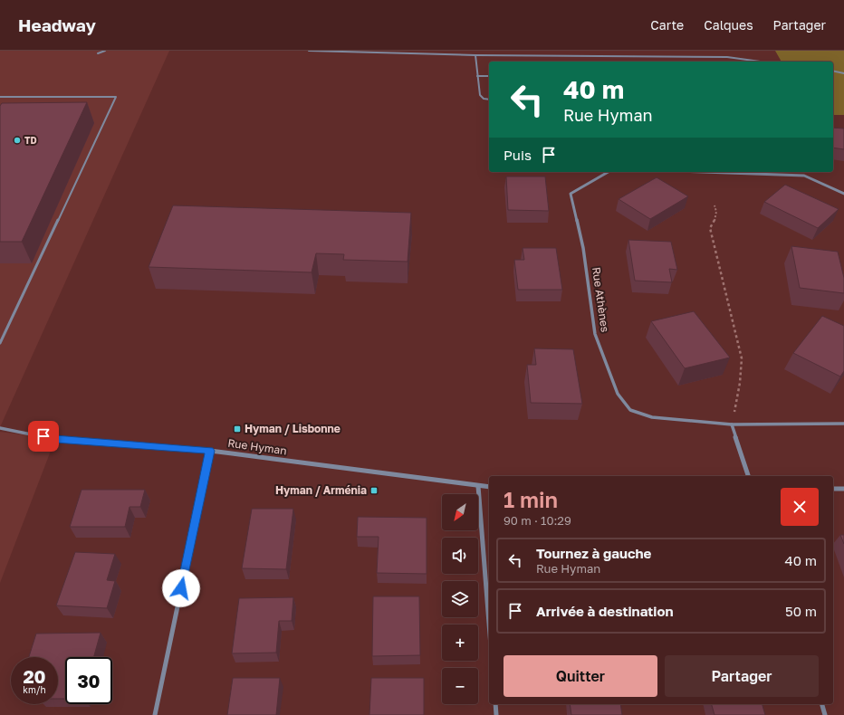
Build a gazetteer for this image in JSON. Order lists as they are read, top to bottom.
{
  "streets": {
    "street": ["Rue Athènes", "Rue Hyman"]
  },
  "places": {
    "other": ["TD"],
    "transit": ["Hyman / Lisbonne", "Hyman / Arménia"]
  },
  "north": "bottom left",
  "page": {
    "header": "Headway",
    "nav": ["Carte", "Calques", "Partager"],
    "turn": ["40 m", "Rue Hyman"],
    "then": "Puis",
    "heading": ["1 min", "90 m · 10:29"],
    "map_buttons": ["+", "−"],
    "list": [
      {
        "name": "Tournez à gauche",
        "note": "Rue Hyman",
        "value": "40 m"
      },
      {
        "name": "Arrivée à destination",
        "value": "50 m"
      }
    ],
    "buttons": ["Quitter", "Partager"],
    "speed": "20 km/h",
    "limit": "30"
  }
}
